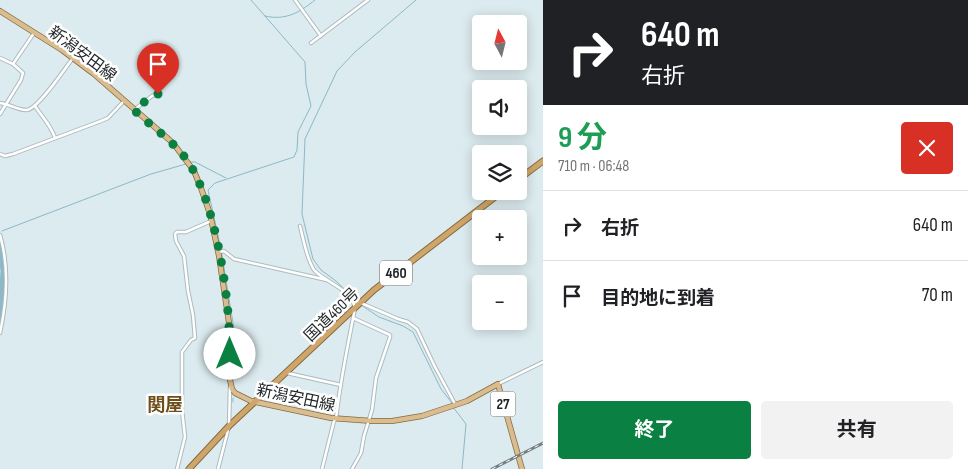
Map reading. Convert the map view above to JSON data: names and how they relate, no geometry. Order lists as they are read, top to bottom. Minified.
{"streets":{"highway":["460","国道460号"],"main road":["新潟安田線","27"]},"crossings":[["新潟安田線","国道460号"],["新潟安田線","27"]],"districts":["関屋"],"north":"top","page":{"turn":["640 m","右折"],"map_buttons":["+","−"],"heading":["9 分","710 m · 06:48"],"list":[{"name":"右折","value":"640 m"},{"name":"目的地に到着","value":"70 m"}],"buttons":["終了","共有"]}}
